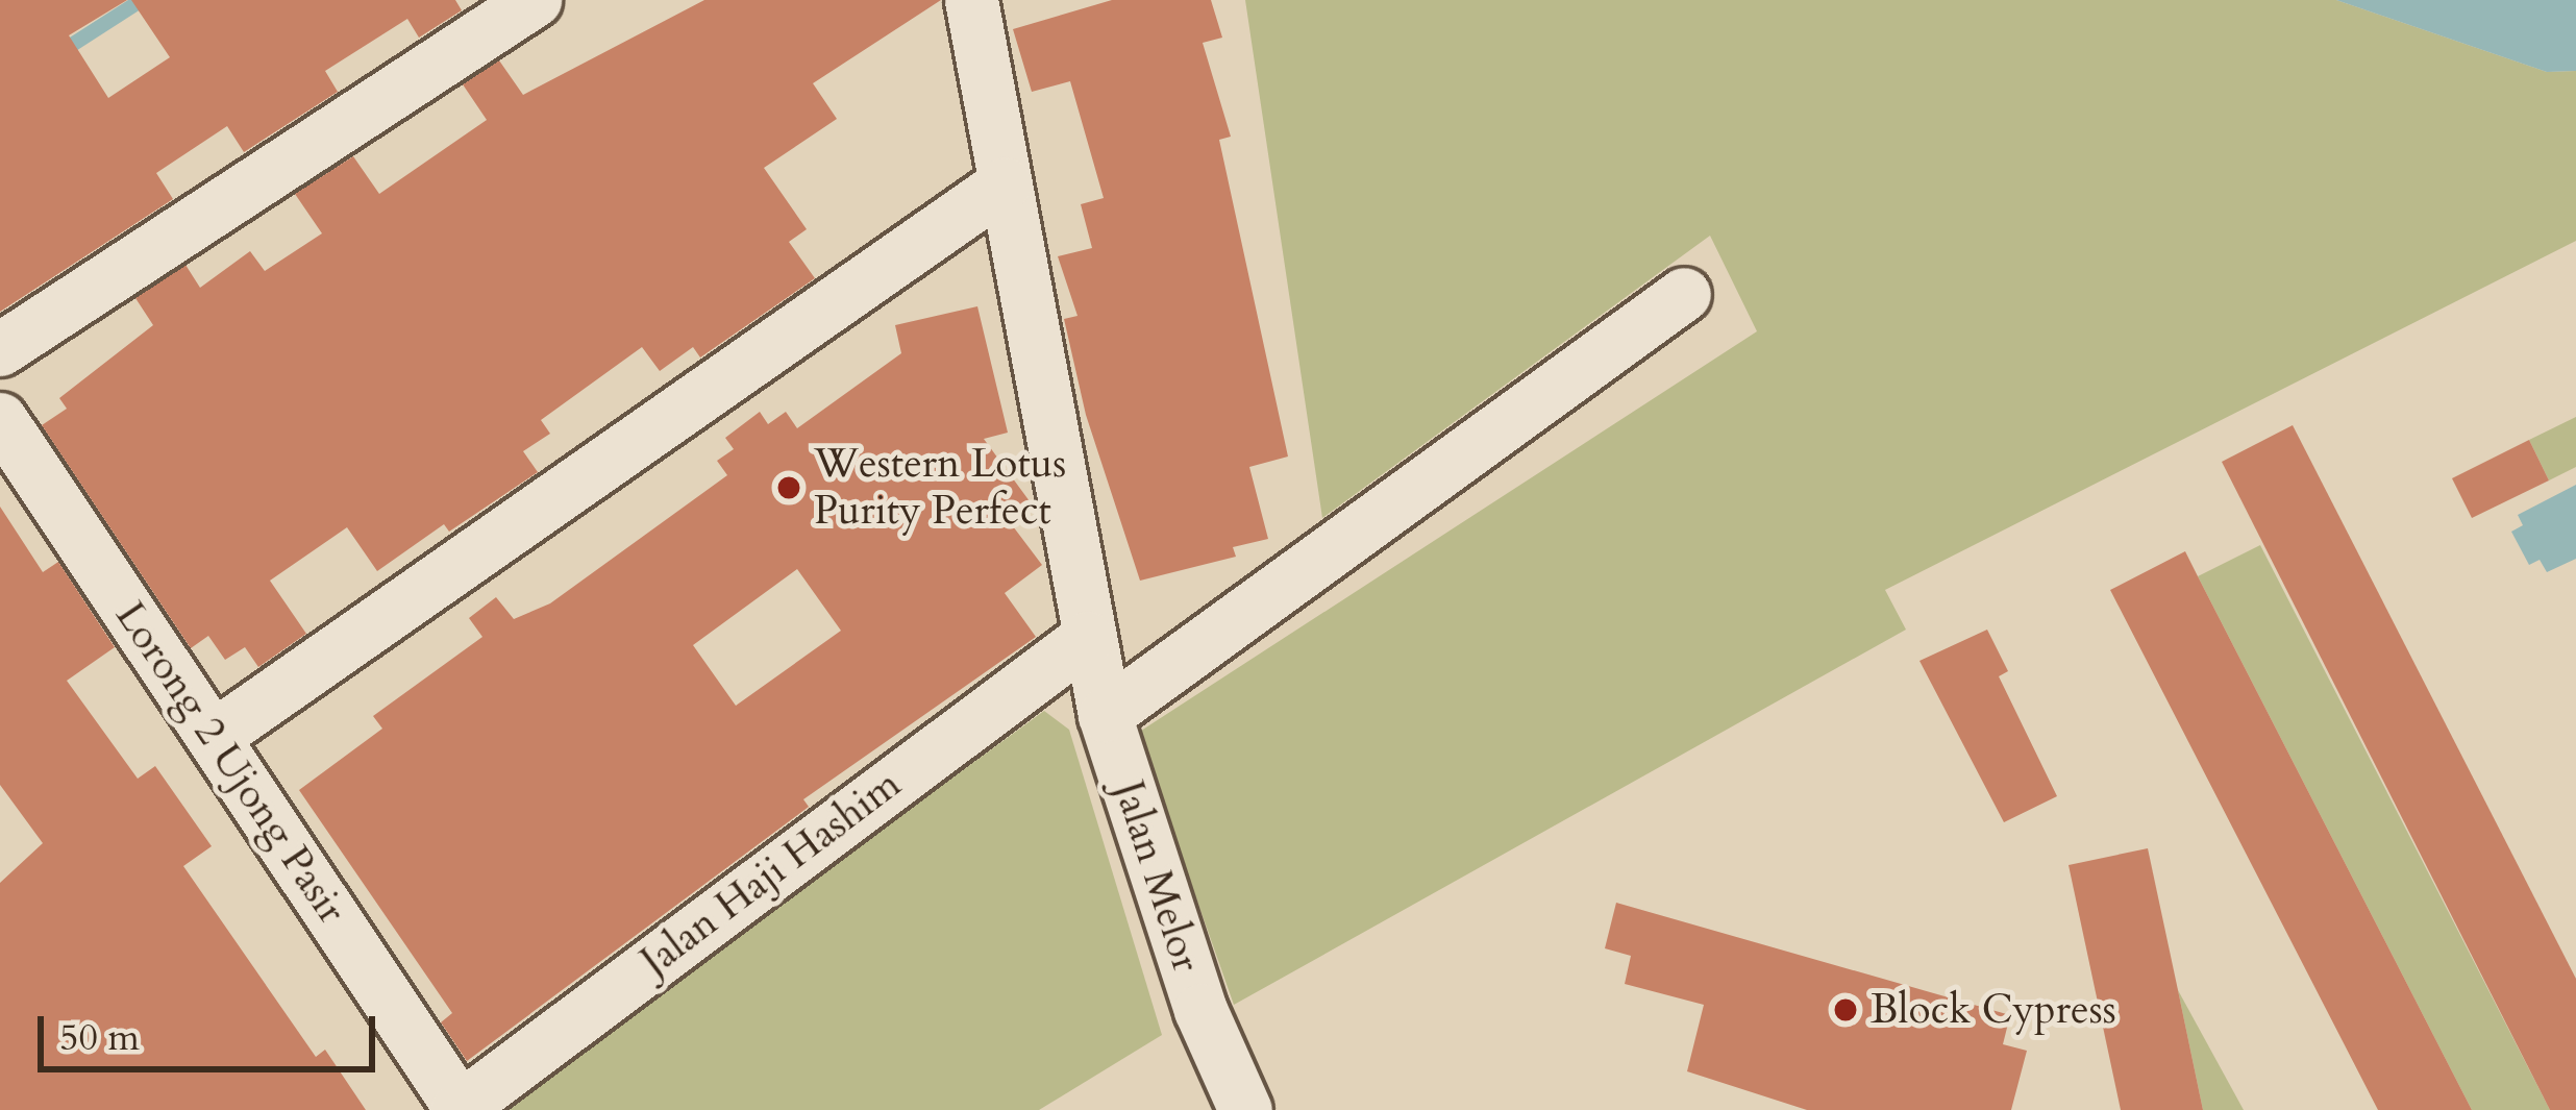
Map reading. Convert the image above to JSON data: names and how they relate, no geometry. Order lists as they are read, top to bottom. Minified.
{"streets":{"street":["Lorong 2 Ujong Pasir","Jalan Haji Hashim","Jalan Melor"]},"crossings":[["Lorong 2 Ujong Pasir","Jalan Haji Hashim"],["Jalan Haji Hashim","Jalan Melor"]],"places":["Western Lotus Purity Perfect","Block Cypress"],"scale_bar":"50 m"}
